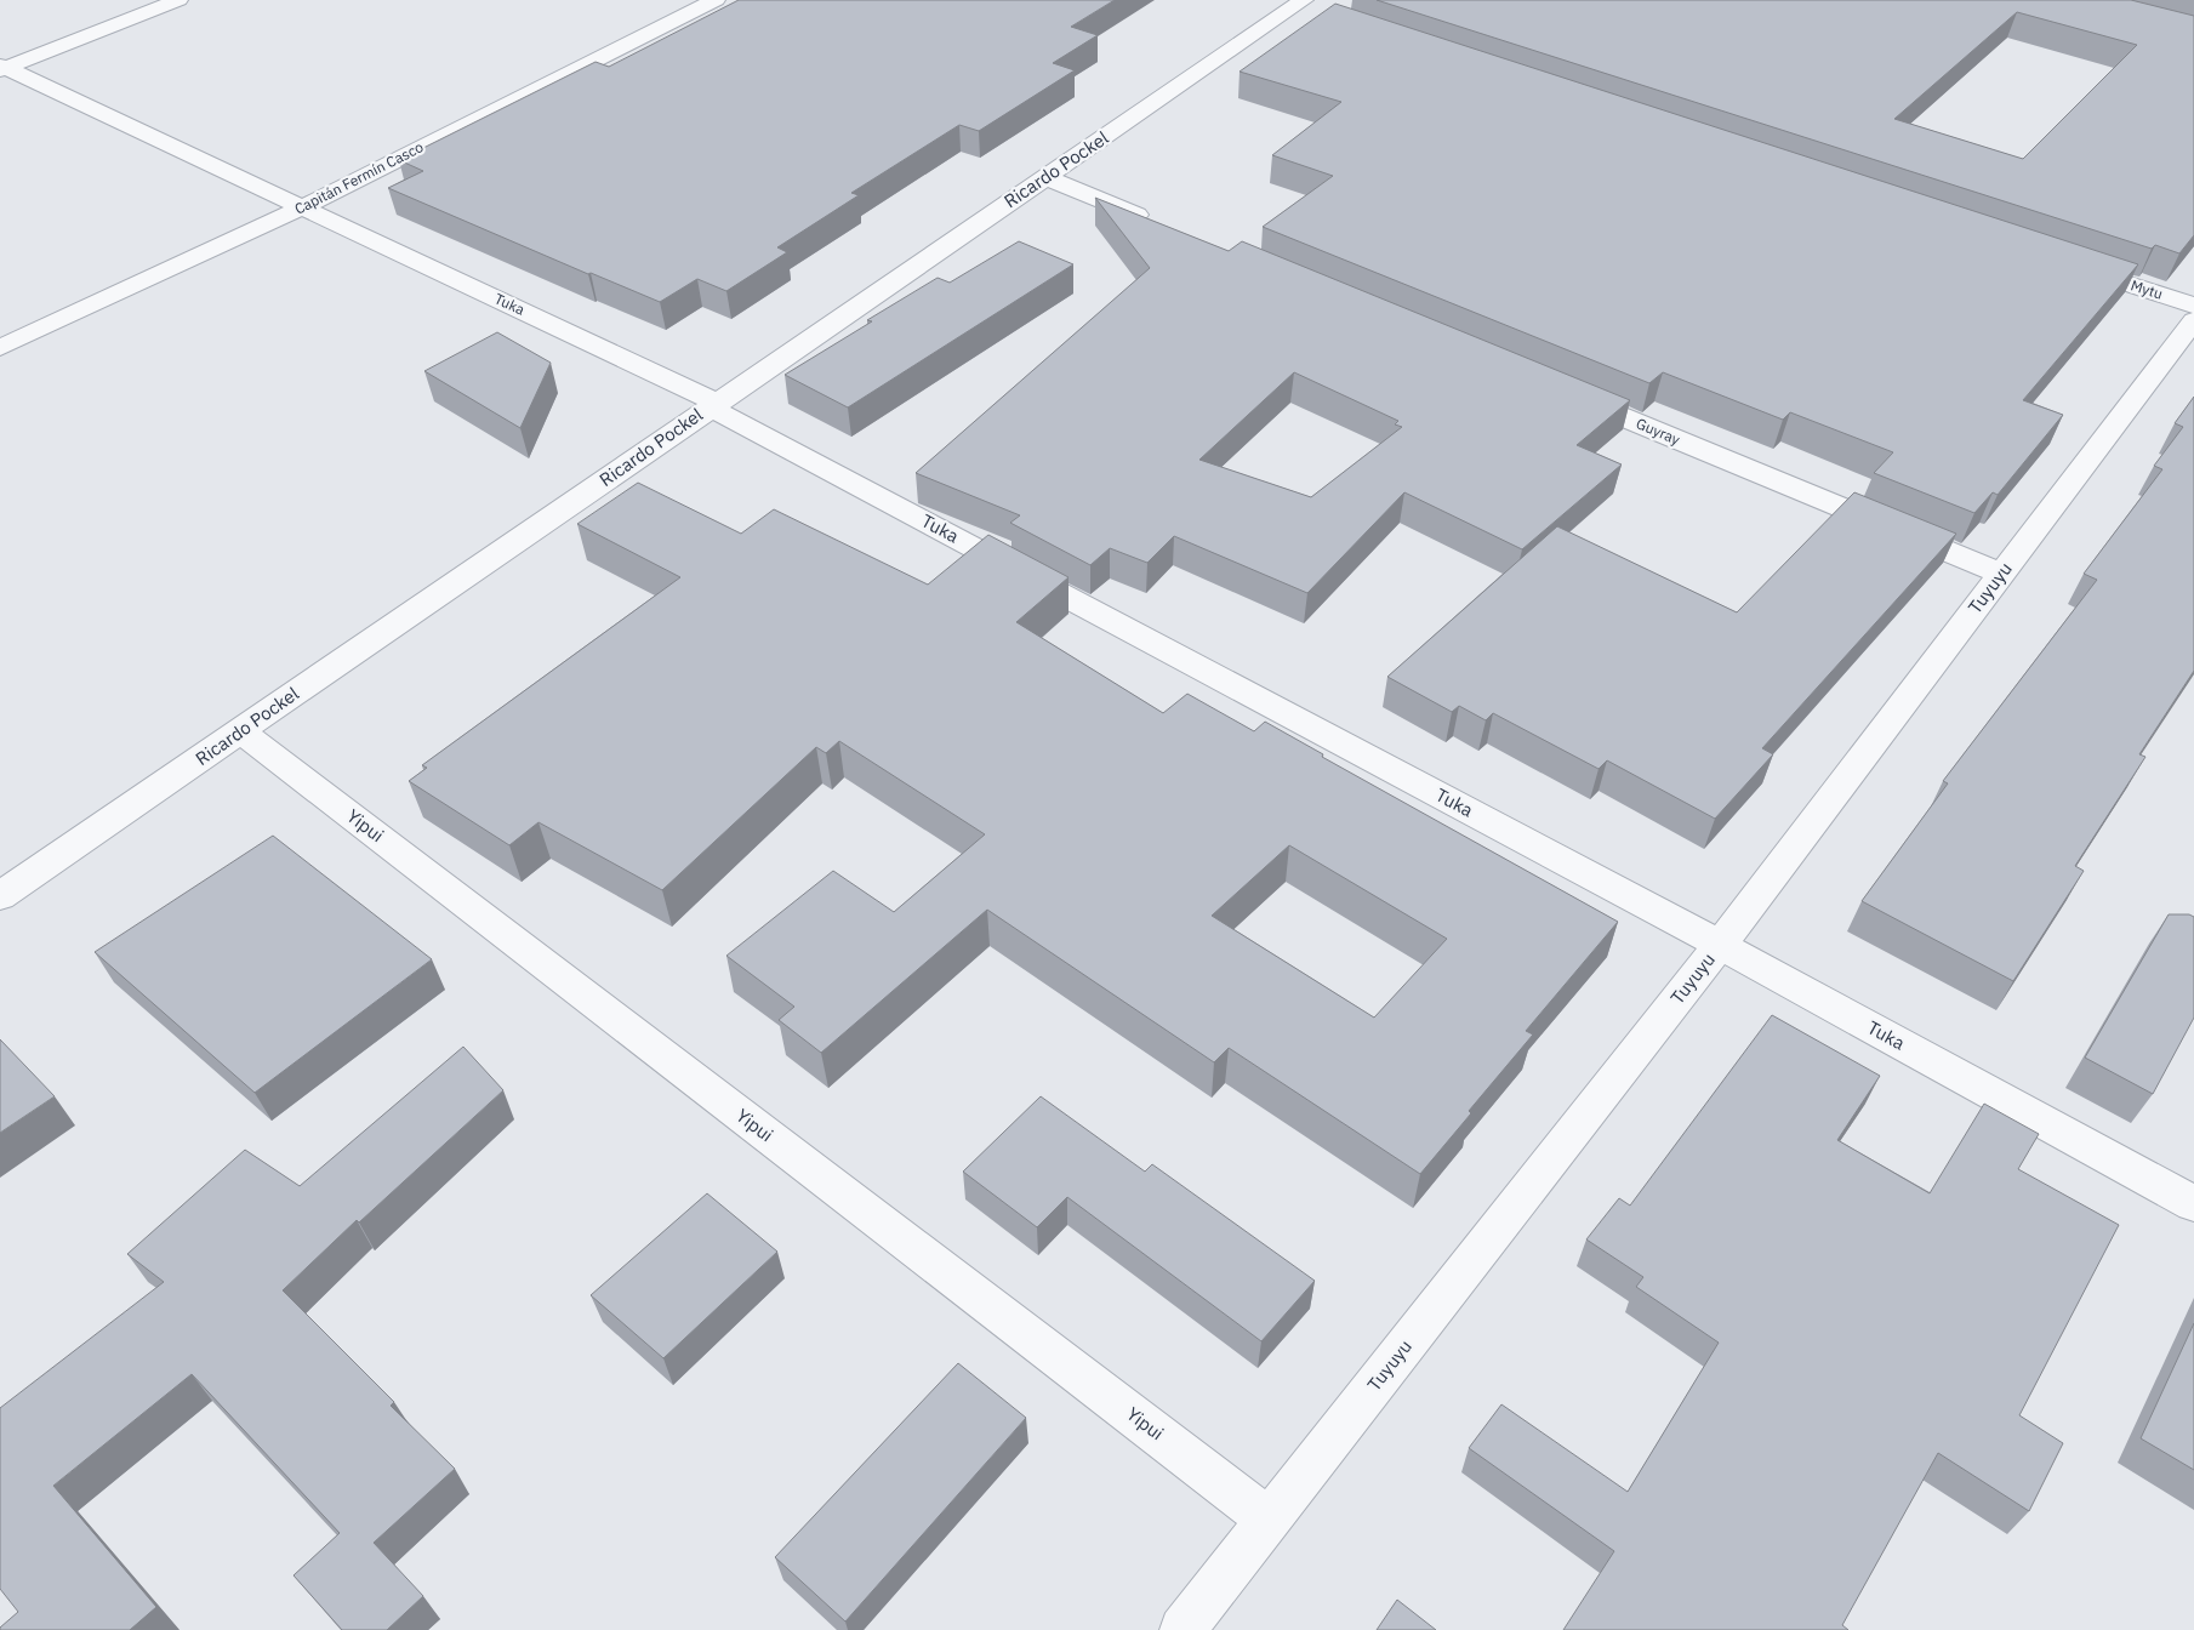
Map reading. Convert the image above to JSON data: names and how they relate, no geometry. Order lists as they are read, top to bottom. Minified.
{"streets":{"street":["Ricardo Pockel","Capitán Fermín Casco","Mytu","Tuka","Guyray","Tuyuyu","Yipui"]},"crossings":[["Ricardo Pockel","Tuka"],["Ricardo Pockel","Yipui"],["Capitán Fermín Casco","Tuka"],["Tuka","Tuyuyu"],["Guyray","Tuyuyu"],["Tuyuyu","Yipui"]]}
